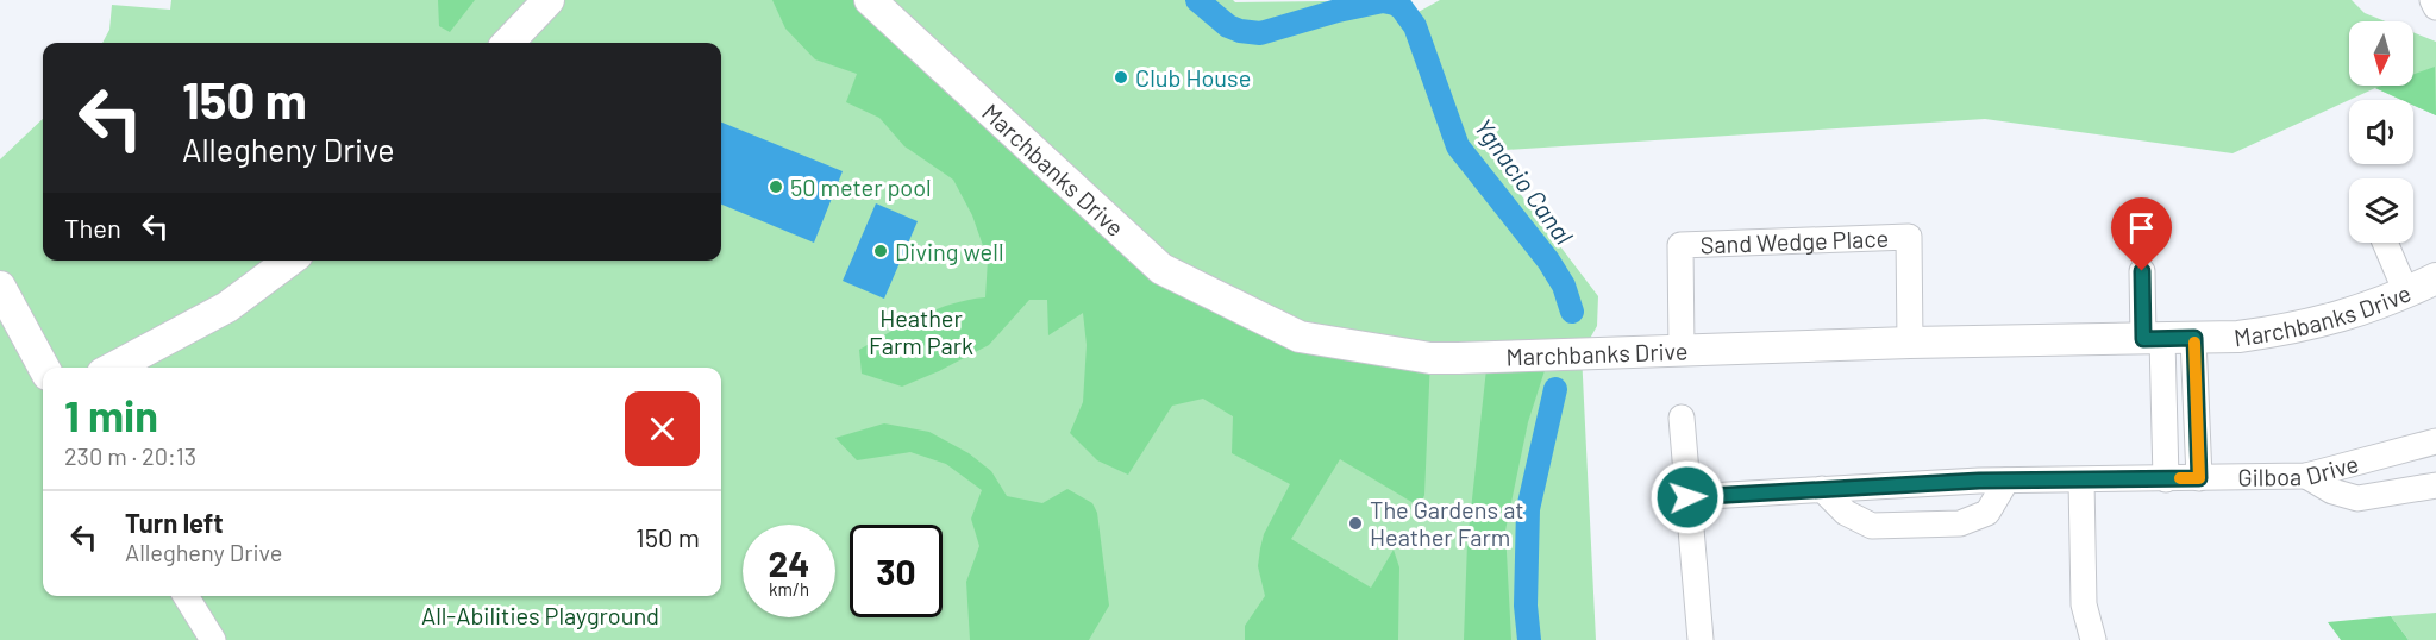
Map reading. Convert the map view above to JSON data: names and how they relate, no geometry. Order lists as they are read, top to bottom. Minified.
{"streets":{"street":["Marchbanks Drive","Sand Wedge Place","Gilboa Drive"]},"crossings":[["Marchbanks Drive","Sand Wedge Place"]],"water":["Ygnacio Canal"],"parks":["Heather Farm Park","All-Abilities Playground"],"places":["Club House","50 meter pool","Diving well","The Gardens at Heather Farm"],"north":"bottom","page":{"turn":["150 m","Allegheny Drive"],"then":"Then","heading":["1 min","230 m · 20:13"],"list":[{"name":"Turn left","note":"Allegheny Drive","value":"150 m"}],"speed":"24 km/h","limit":"30"}}
